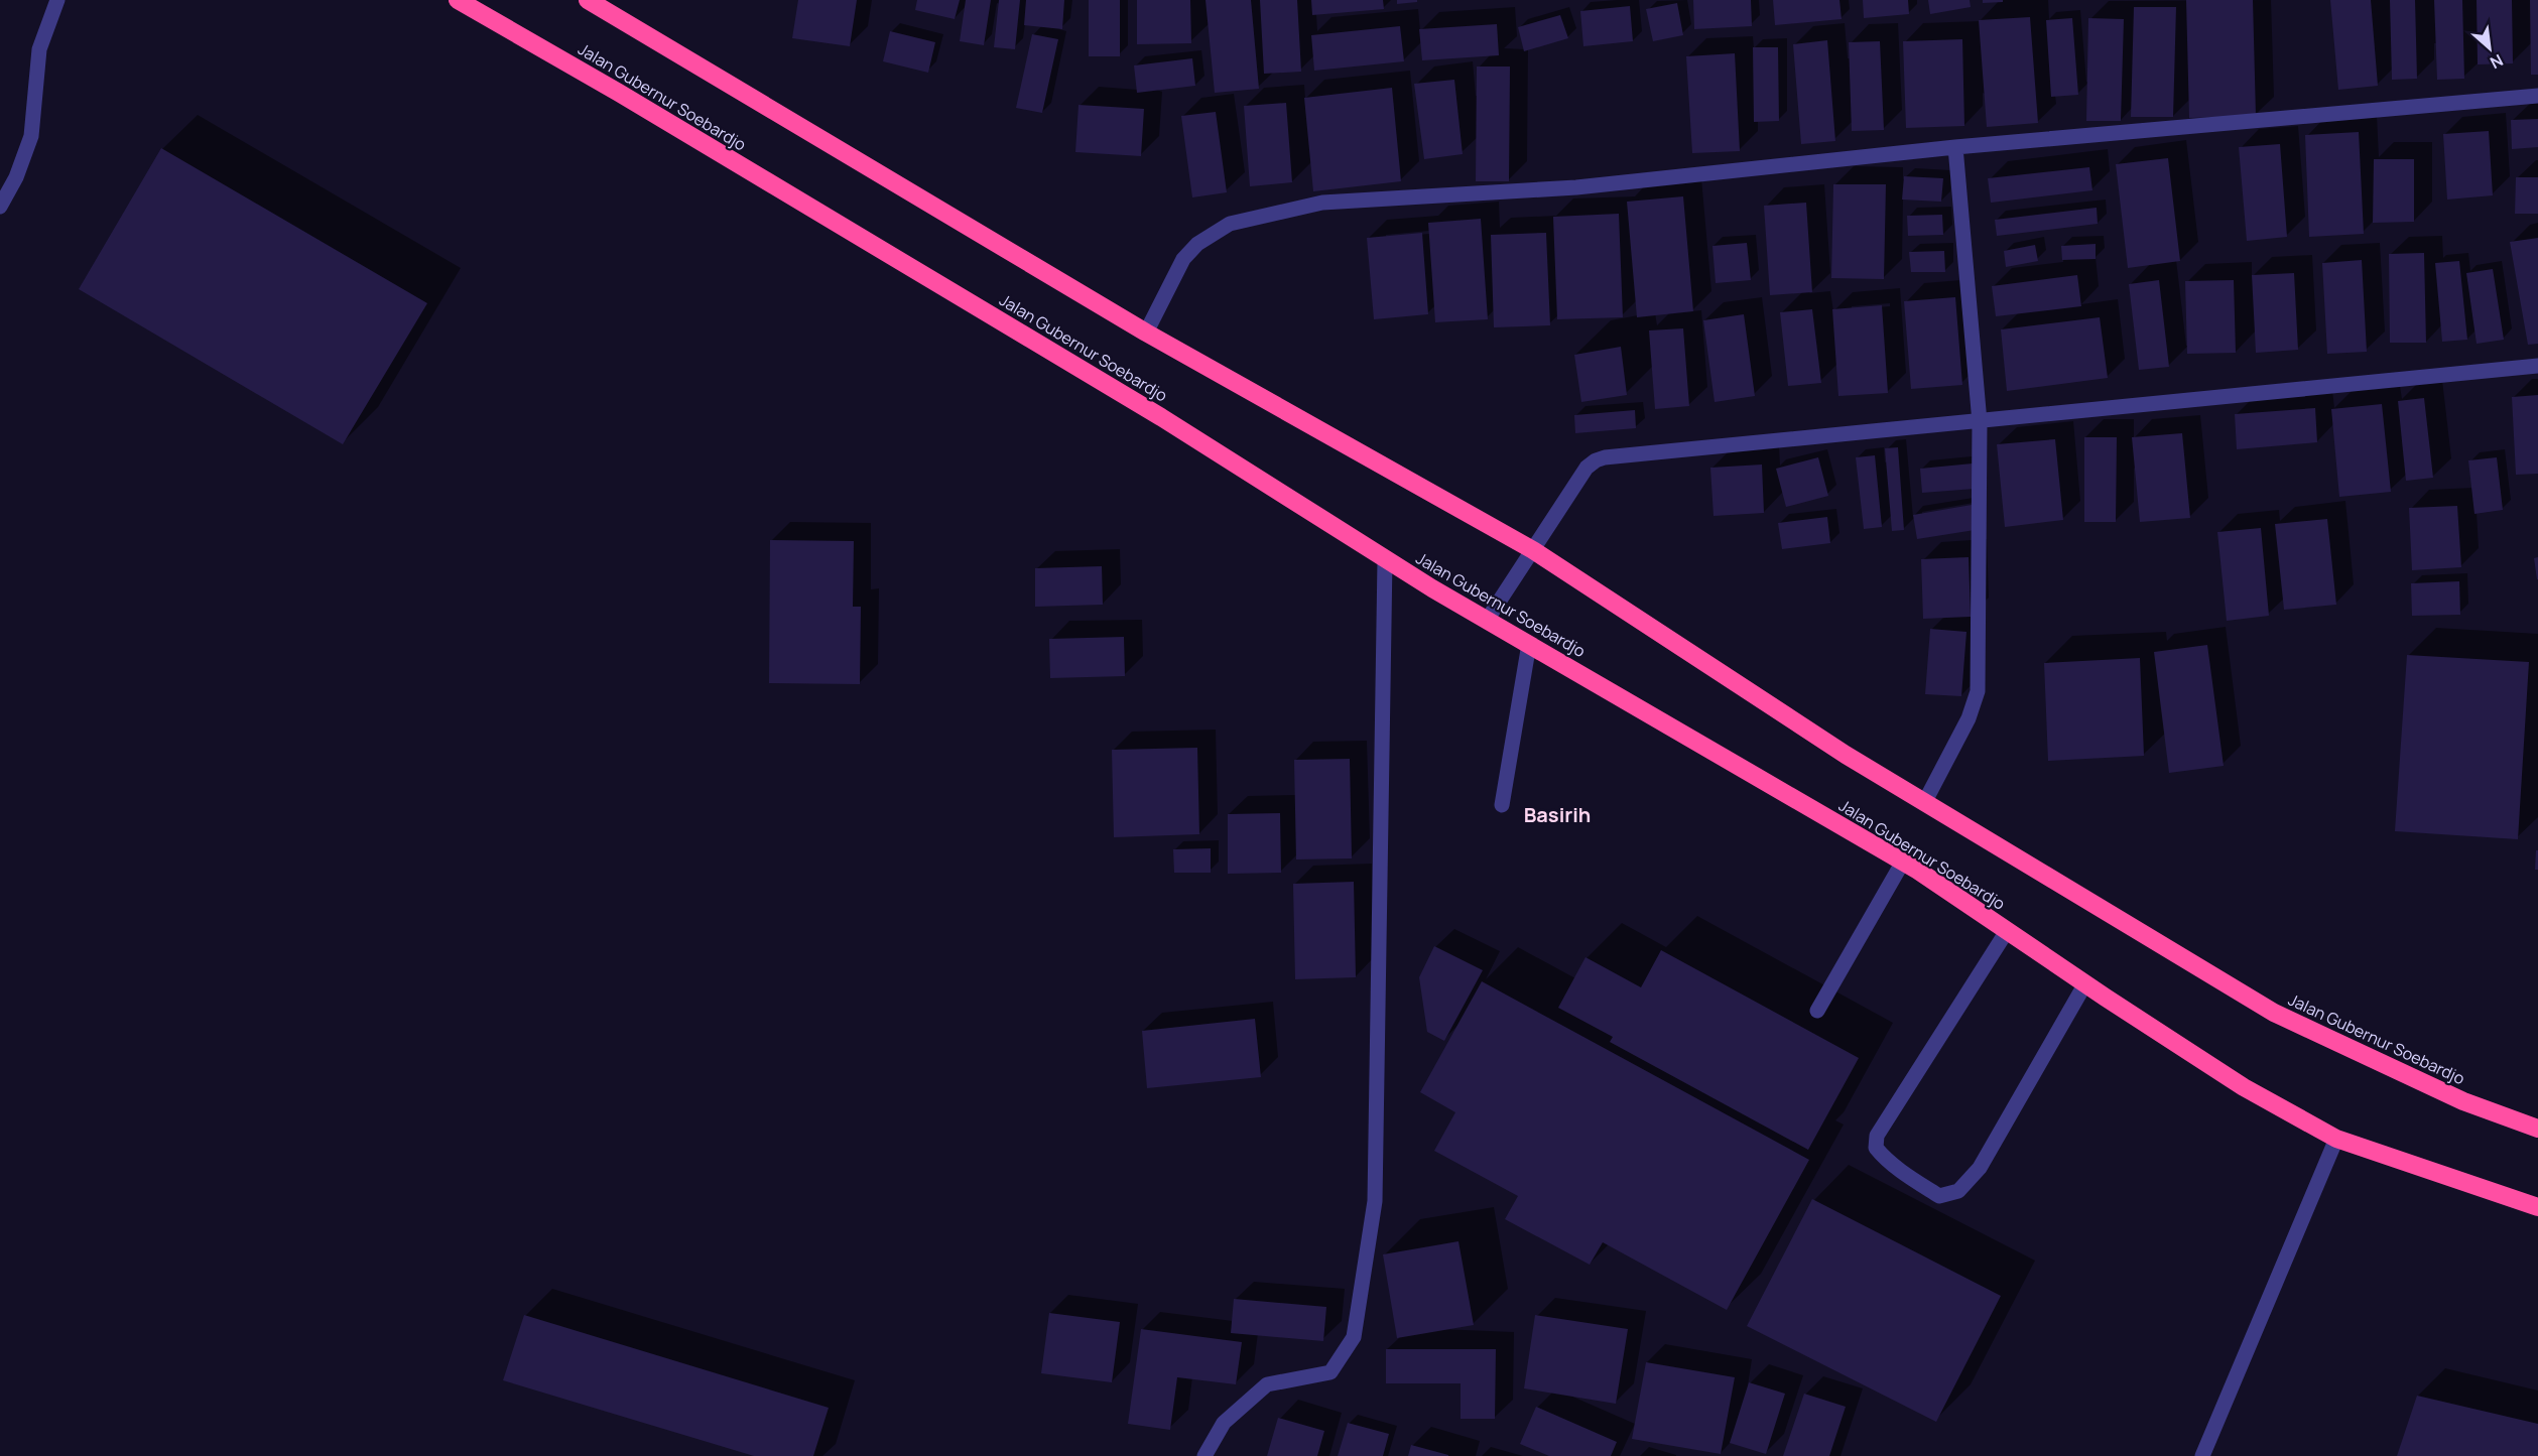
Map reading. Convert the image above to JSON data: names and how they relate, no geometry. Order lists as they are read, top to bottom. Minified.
{"streets":{"highway":["Jalan Gubernur Soebardjo"]},"districts":["Basirih"],"north":"bottom right"}
